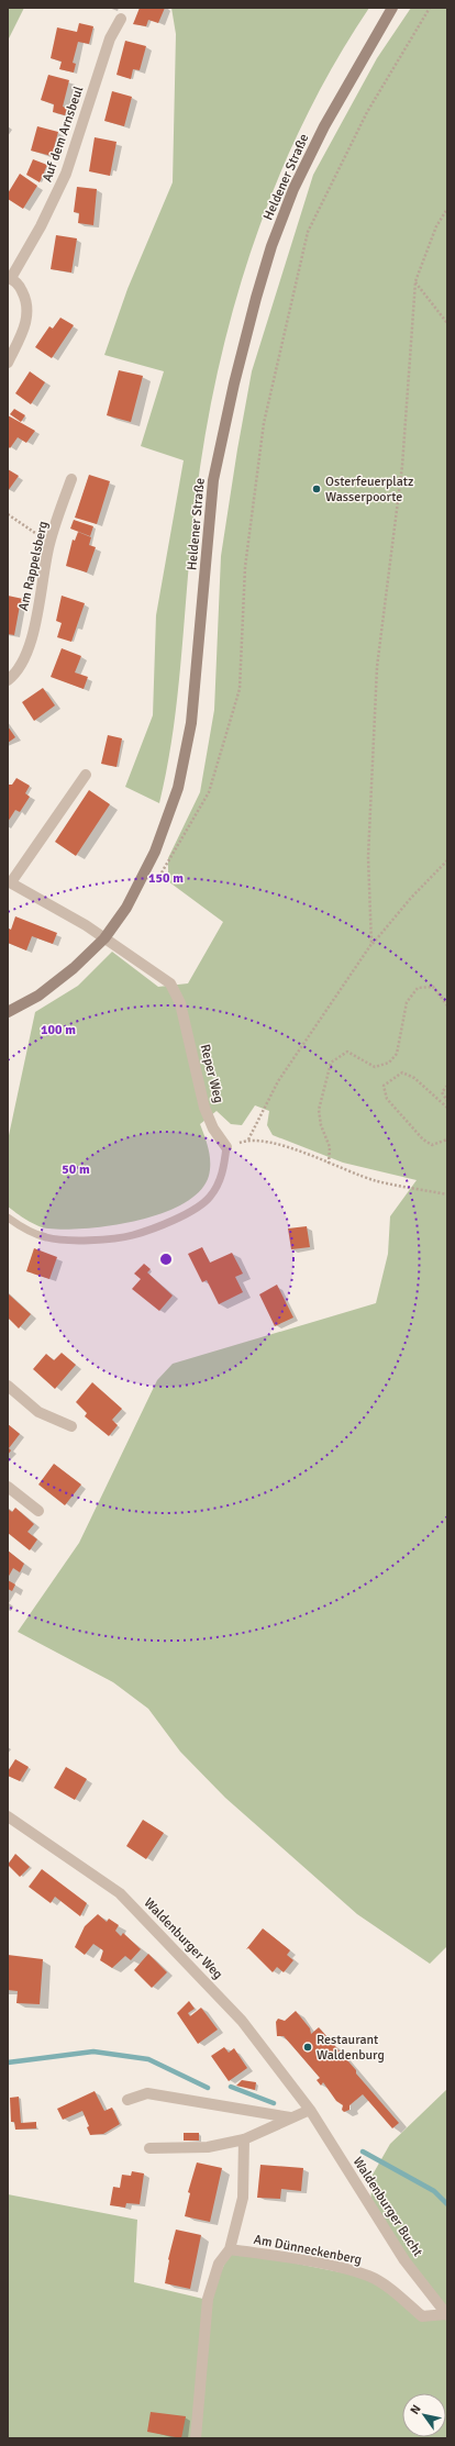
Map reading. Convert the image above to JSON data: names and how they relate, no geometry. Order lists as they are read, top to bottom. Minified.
{"streets":{"main road":["Heldener Straße"],"street":["Auf dem Arnsbeul","Am Rappelsberg","Reper Weg","Waldenburger Weg","Waldenburger Bucht","Am Dünneckenberg"]},"crossings":[["Heldener Straße","Reper Weg"],["Waldenburger Weg","Waldenburger Bucht"],["Waldenburger Bucht","Am Dünneckenberg"]],"places":["Osterfeuerplatz Wasserpoorte","Restaurant Waldenburg"],"north":"top left","rings":["150 m","100 m","50 m"]}
